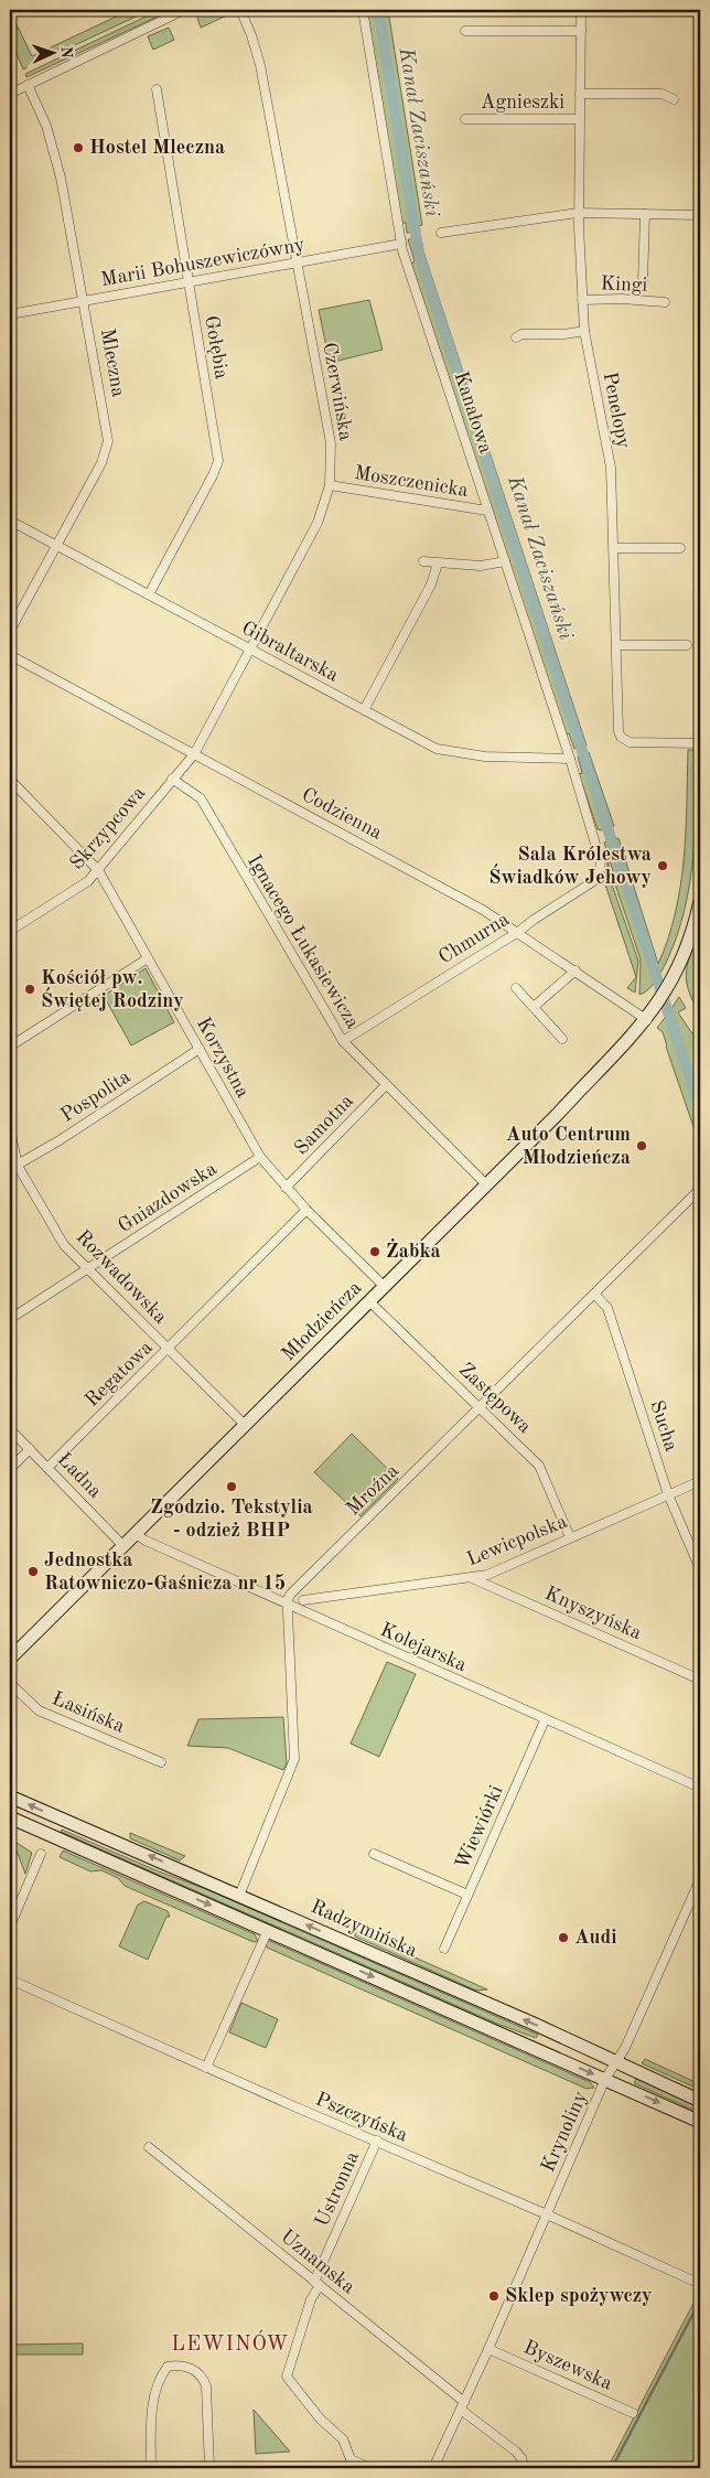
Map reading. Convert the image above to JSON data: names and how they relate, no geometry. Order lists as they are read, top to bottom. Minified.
{"streets":{"main road":["Młodzieńcza","Radzymińska"],"street":["Agnieszki","Marii Bohuszewiczówny","Kingi","Gołębia","Mleczna","Czerwińska","Penelopy","Kanałowa","Moszczenicka","Gibraltarska","Codzienna","Skrzypcowa","Chmurna","Ignacego Łukasiewicza","Korzystna","Pospolita","Samotna","Gniazdowska","Rozwadowska","Regatowa","Zastępowa","Sucha","Ładna","Mroźna","Lewicpolska","Knyszyńska","Kolejarska","Łasińska","Wiewiórki","Pszczyńska","Krynoliny","Ustronna","Uznamska","Byszewska"]},"crossings":[["Agnieszki","Penelopy"],["Marii Bohuszewiczówny","Gołębia"],["Marii Bohuszewiczówny","Mleczna"],["Marii Bohuszewiczówny","Czerwińska"],["Marii Bohuszewiczówny","Kanałowa"],["Kingi","Penelopy"],["Gołębia","Gibraltarska"],["Mleczna","Gibraltarska"],["Czerwińska","Moszczenicka"],["Czerwińska","Gibraltarska"],["Czerwińska","Codzienna"],["Czerwińska","Skrzypcowa"],["Kanałowa","Moszczenicka"],["Kanałowa","Gibraltarska"],["Kanałowa","Chmurna"],["Codzienna","Skrzypcowa"],["Codzienna","Chmurna"],["Codzienna","Młodzieńcza"],["Skrzypcowa","Ignacego Łukasiewicza"],["Skrzypcowa","Korzystna"],["Chmurna","Ignacego Łukasiewicza"],["Ignacego Łukasiewicza","Samotna"],["Ignacego Łukasiewicza","Młodzieńcza"],["Korzystna","Pospolita"],["Korzystna","Samotna"],["Korzystna","Gniazdowska"],["Korzystna","Młodzieńcza"],["Korzystna","Regatowa"],["Pospolita","Rozwadowska"],["Gniazdowska","Rozwadowska"],["Rozwadowska","Młodzieńcza"],["Rozwadowska","Regatowa"],["Młodzieńcza","Zastępowa"],["Młodzieńcza","Ładna"],["Młodzieńcza","Kolejarska"],["Regatowa","Ładna"],["Zastępowa","Mroźna"],["Zastępowa","Lewicpolska"],["Sucha","Mroźna"],["Sucha","Lewicpolska"],["Mroźna","Kolejarska"],["Lewicpolska","Knyszyńska"],["Kolejarska","Wiewiórki"],["Radzymińska","Krynoliny"],["Pszczyńska","Krynoliny"],["Pszczyńska","Ustronna"],["Krynoliny","Uznamska"],["Krynoliny","Byszewska"],["Ustronna","Uznamska"]],"districts":["LEWINÓW"],"water":["Kanał Zaciszański"],"places":["Hostel Mleczna","Sala Królestwa Świadków Jehowy","Kościół pw. Świętej Rodziny","Auto Centrum Młodzieńcza","Żabka","Zgodzio. Tekstylia - odzież BHP","Jednostka Ratowniczo-Gaśnicza nr 15","Audi","Sklep spożywczy"],"north":"right"}
